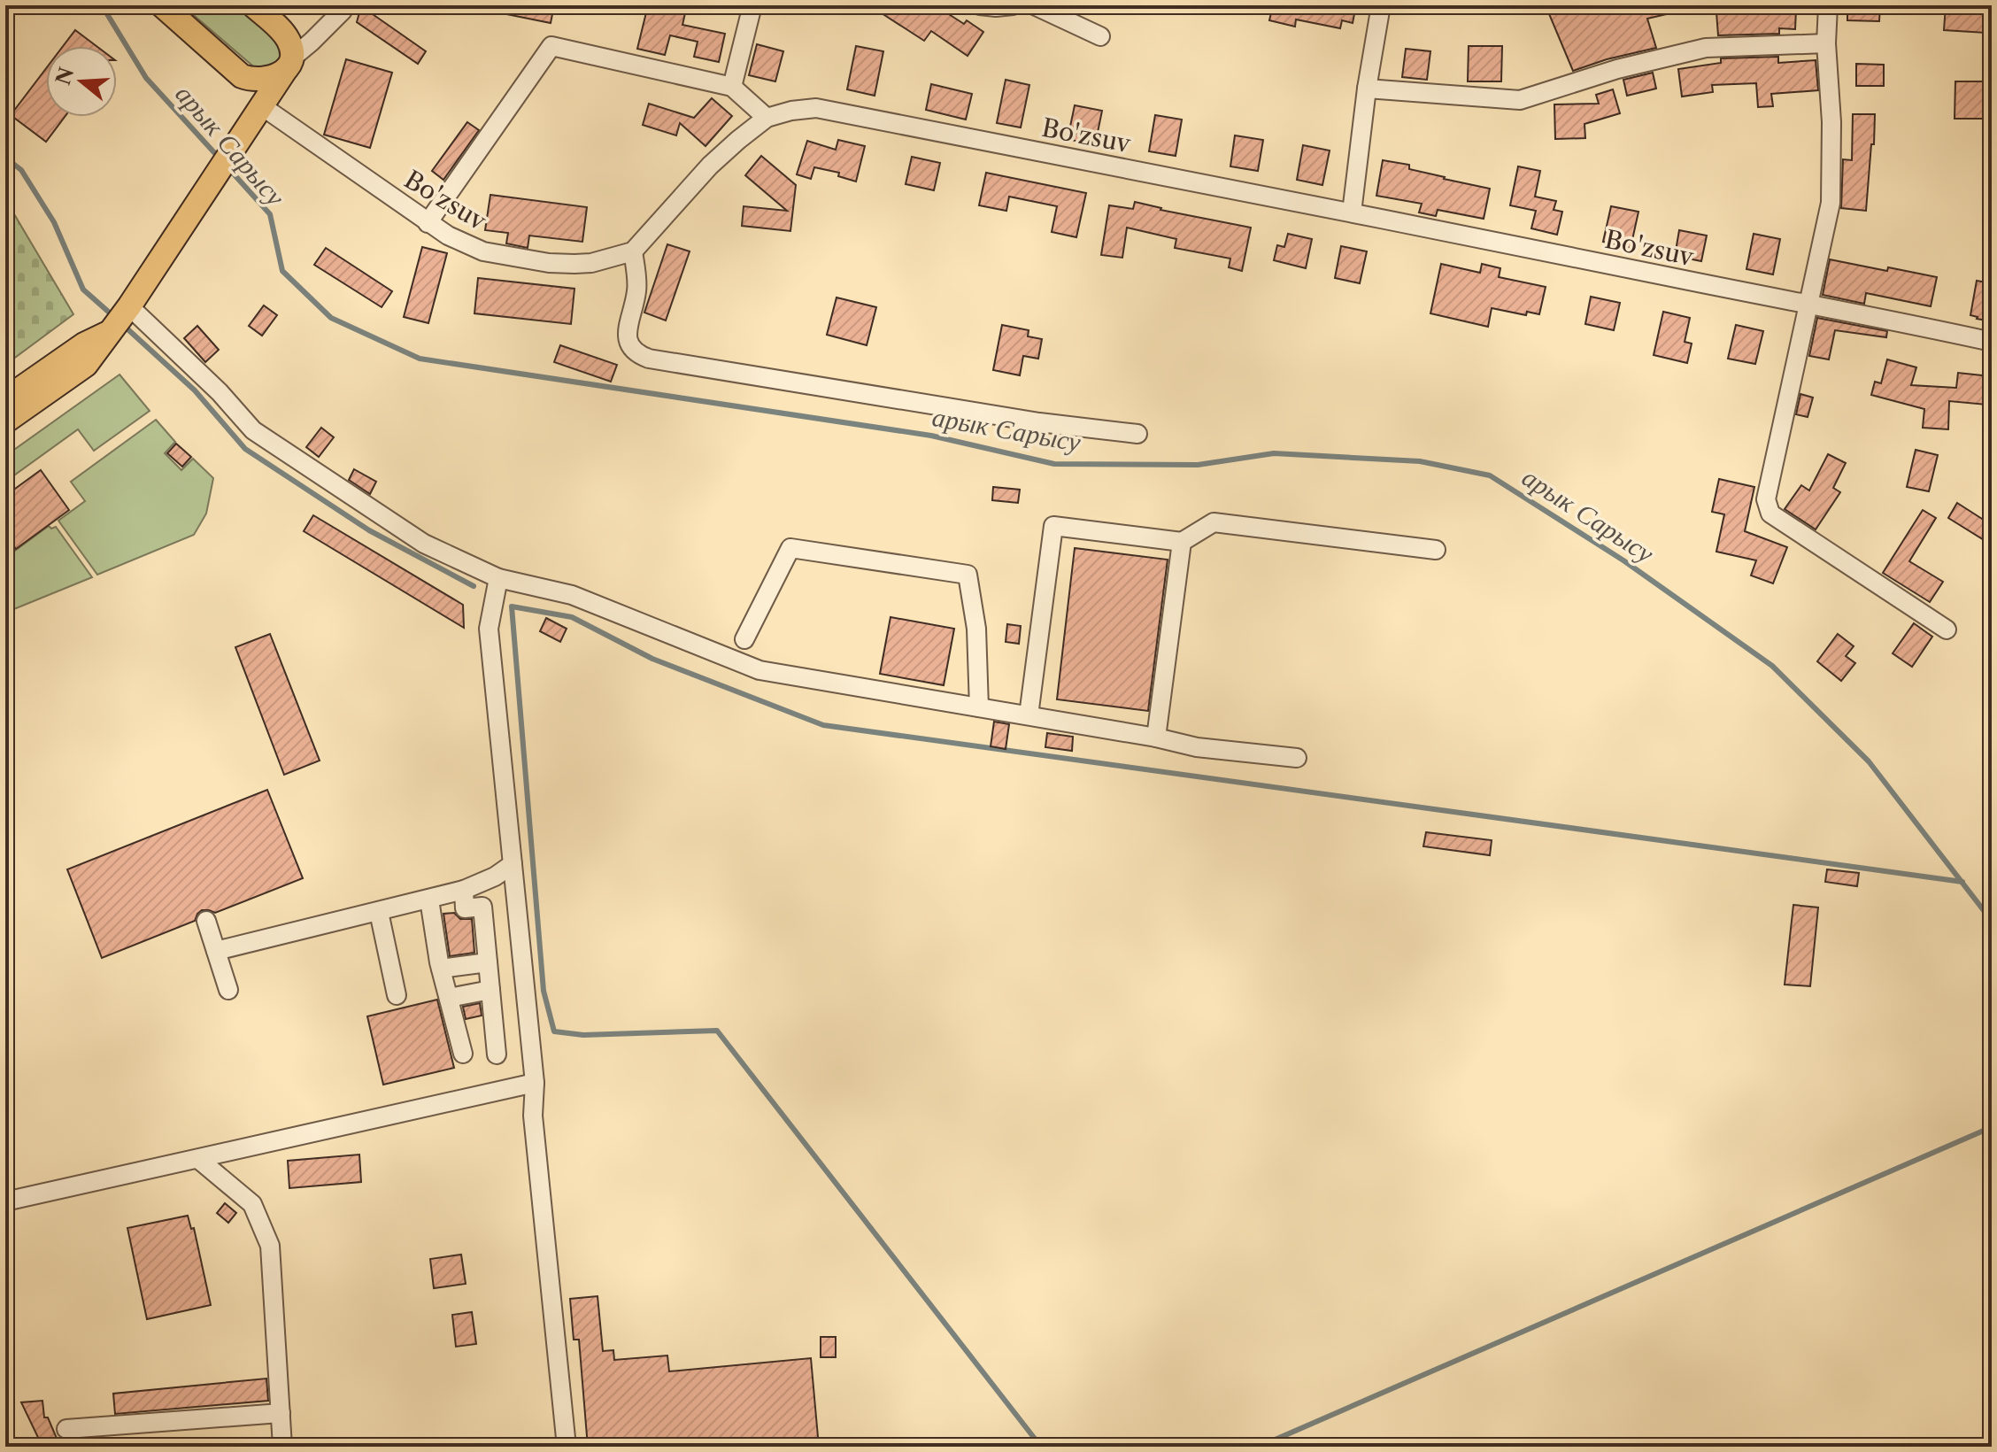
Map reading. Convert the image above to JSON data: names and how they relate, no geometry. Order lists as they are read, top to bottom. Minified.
{"streets":{"street":["Bo'zsuv"]},"water":["арык Сарысу"],"north":"left"}
